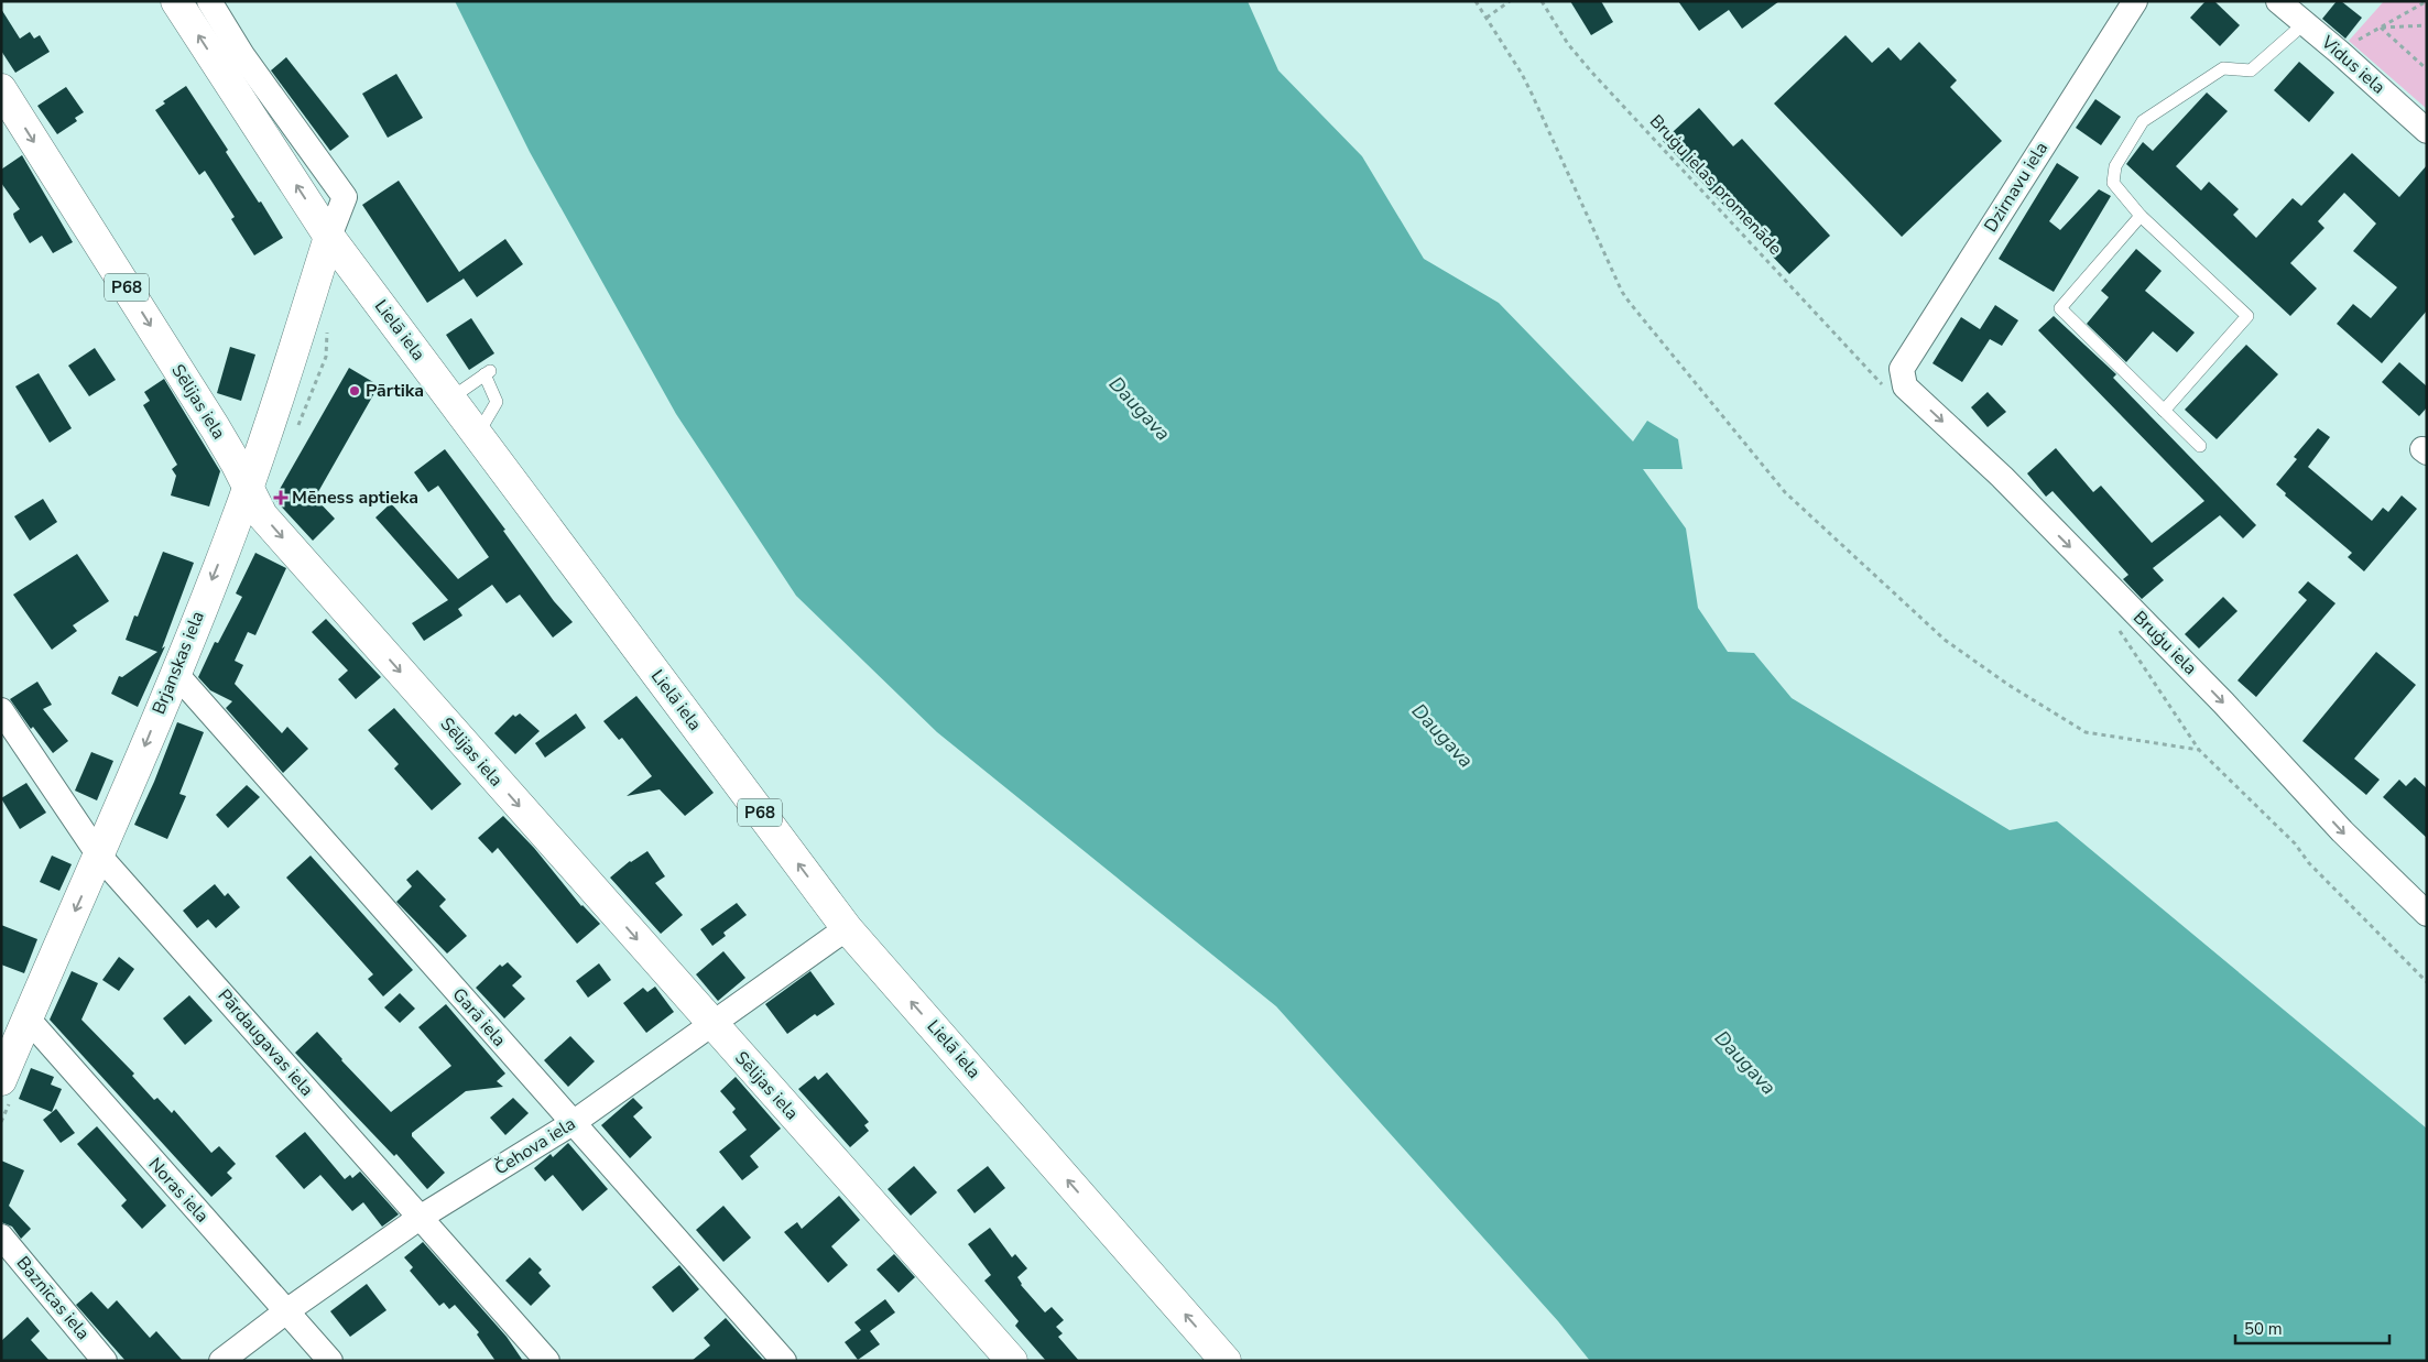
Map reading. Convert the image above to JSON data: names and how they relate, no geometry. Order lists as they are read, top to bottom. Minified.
{"streets":{"main road":["P68","Lielā iela","Sēlijas iela","Brjanskas iela"],"street":["Vidus iela","Dzirnavu iela","Bruģu iela","Garā iela","Pārdaugavas iela","Čehova iela","Noras iela","Baznīcas iela"],"path":["Bruģu ielas promenāde"]},"crossings":[["Dzirnavu iela","Bruģu iela"],["Lielā iela","Brjanskas iela"],["Lielā iela","Čehova iela"],["Sēlijas iela","Brjanskas iela"],["Sēlijas iela","Čehova iela"],["Brjanskas iela","Garā iela"],["Brjanskas iela","Pārdaugavas iela"],["Brjanskas iela","Noras iela"],["Garā iela","Čehova iela"],["Pārdaugavas iela","Čehova iela"],["Čehova iela","Noras iela"]],"one_way":["Lielā iela","Sēlijas iela","Bruģu iela","Brjanskas iela"],"water":["Daugava"],"places":{"other":["Pārtika"],"health":["Mēness aptieka"]},"scale_bar":"50 m"}
